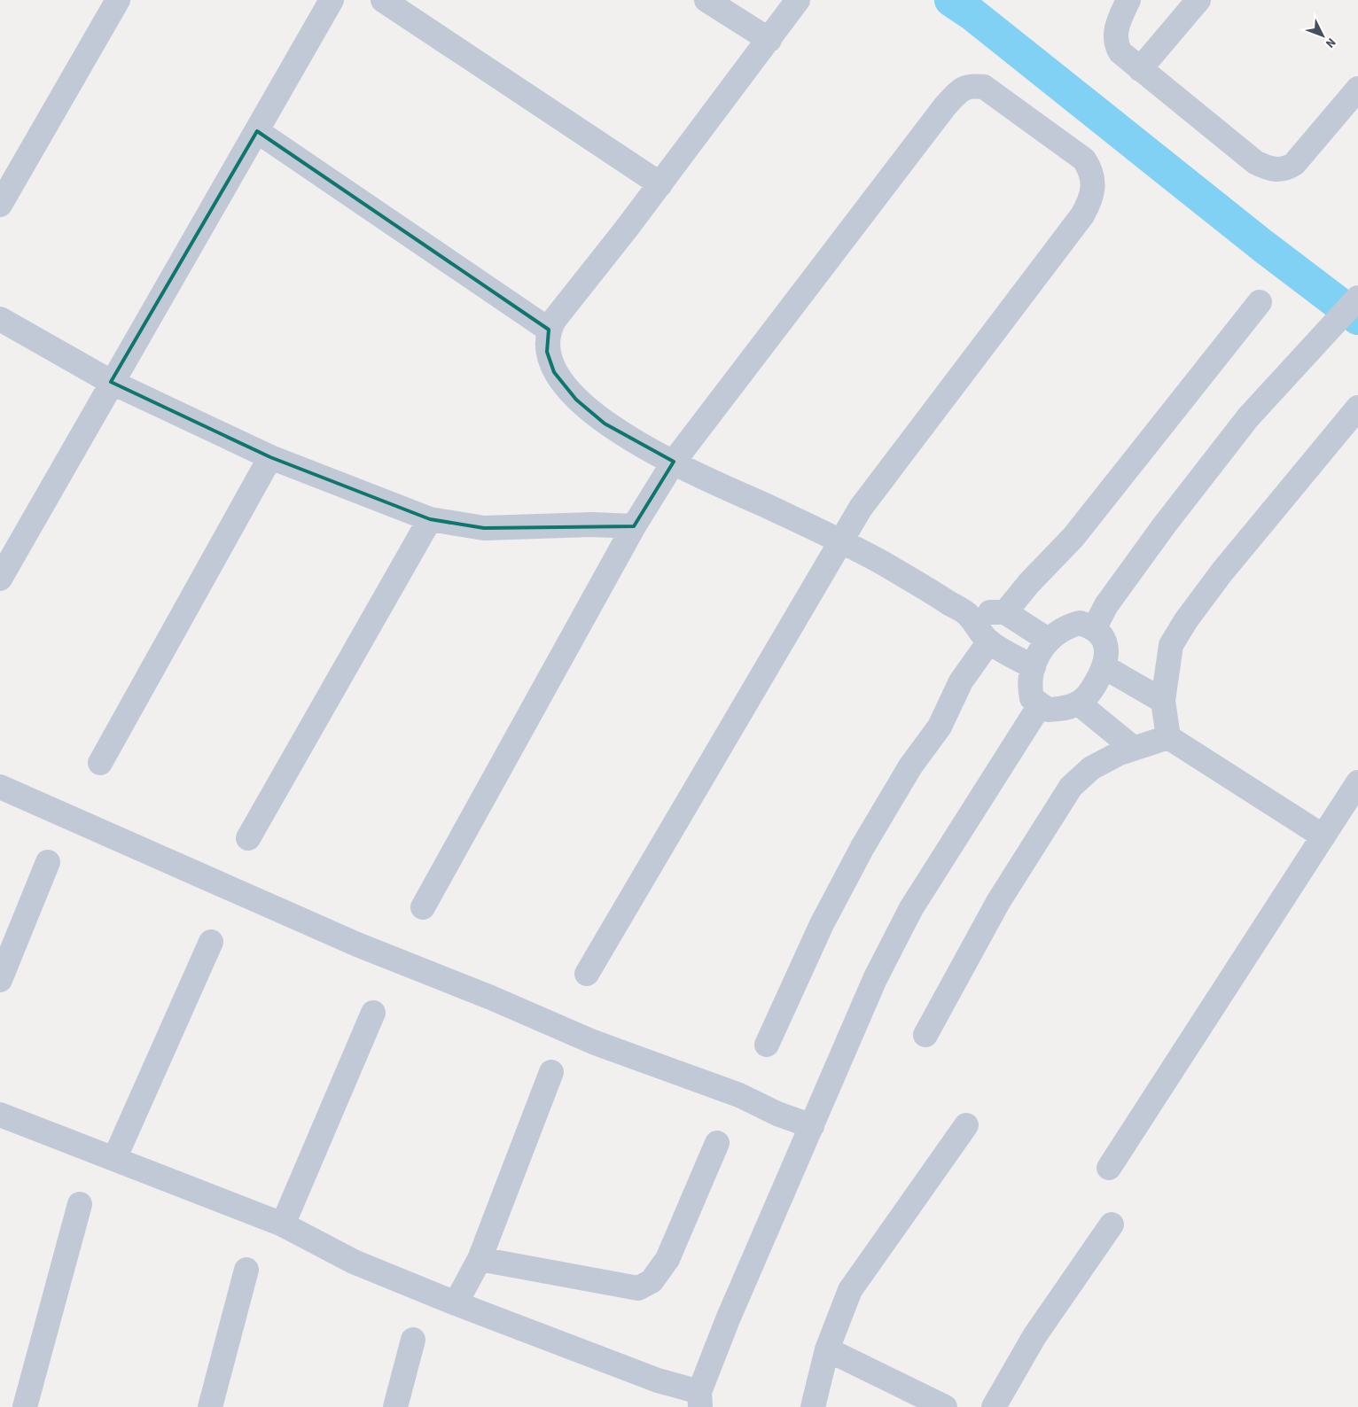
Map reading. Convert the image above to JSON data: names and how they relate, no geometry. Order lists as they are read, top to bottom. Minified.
{"north":"bottom right"}
